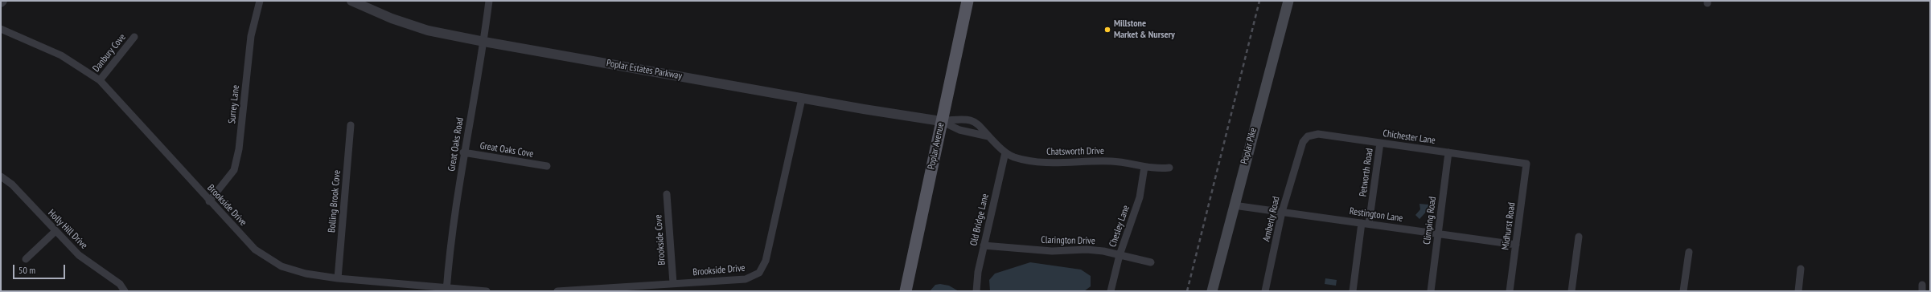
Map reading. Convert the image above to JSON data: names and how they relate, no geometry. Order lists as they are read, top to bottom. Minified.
{"streets":{"main road":["Poplar Avenue","Poplar Pike"],"street":["Danbury Cove","Poplar Estates Parkway","Surrey Lane","Chichester Lane","Great Oaks Road","Great Oaks Cove","Chatsworth Drive","Petworth Road","Bolling Brook Cove","Brookside Drive","Restington Lane","Amberly Road","Old Bridge Lane","Climping Road","Chesley Lane","Midhurst Road","Holly Hill Drive","Brookside Cove","Clarington Drive"]},"crossings":[["Danbury Cove","Brookside Drive"],["Poplar Estates Parkway","Great Oaks Road"],["Poplar Estates Parkway","Poplar Avenue"],["Poplar Estates Parkway","Chatsworth Drive"],["Poplar Estates Parkway","Brookside Drive"],["Surrey Lane","Brookside Drive"],["Chichester Lane","Petworth Road"],["Chichester Lane","Amberly Road"],["Chichester Lane","Climping Road"],["Chichester Lane","Midhurst Road"],["Great Oaks Road","Great Oaks Cove"],["Great Oaks Road","Brookside Drive"],["Poplar Avenue","Chatsworth Drive"],["Poplar Pike","Restington Lane"],["Chatsworth Drive","Old Bridge Lane"],["Chatsworth Drive","Chesley Lane"],["Petworth Road","Restington Lane"],["Bolling Brook Cove","Brookside Drive"],["Brookside Drive","Brookside Cove"],["Restington Lane","Amberly Road"],["Restington Lane","Climping Road"],["Restington Lane","Midhurst Road"],["Old Bridge Lane","Clarington Drive"],["Chesley Lane","Clarington Drive"]],"places":["Millstone Market & Nursery"],"scale_bar":"50 m"}
